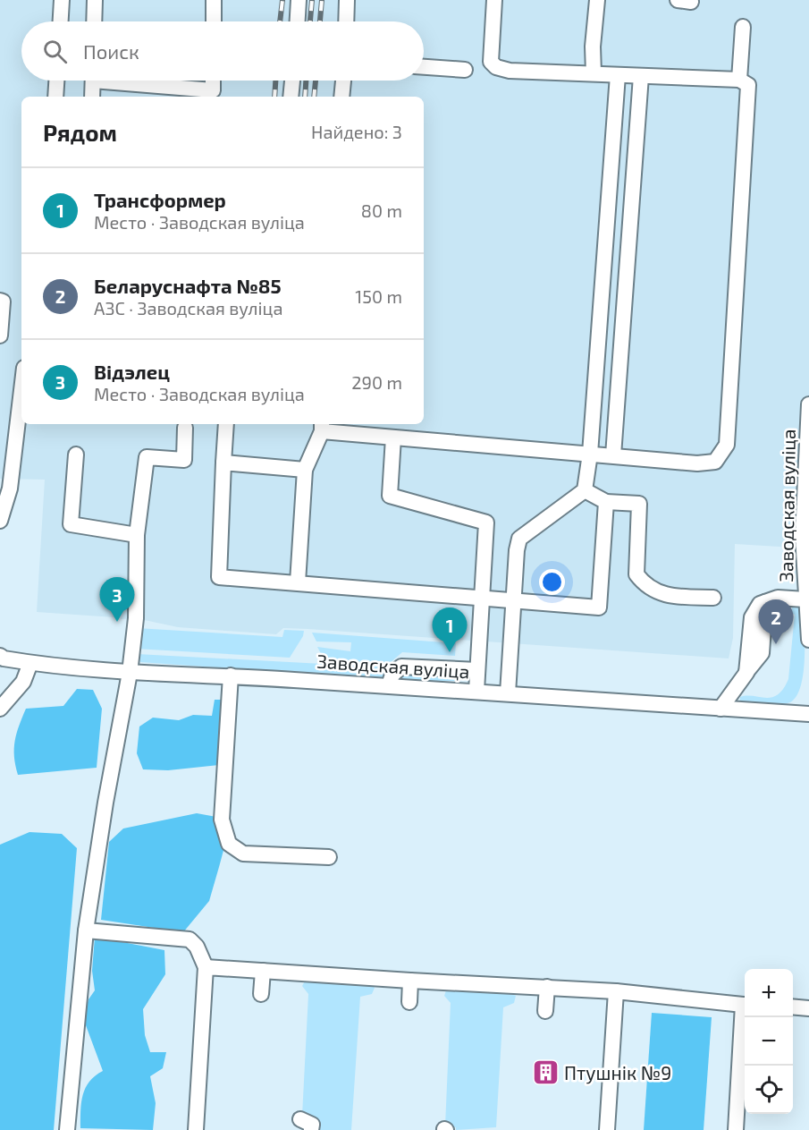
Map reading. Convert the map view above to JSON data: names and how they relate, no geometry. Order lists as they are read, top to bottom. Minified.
{"streets":{"street":["Заводская вуліца"]},"places":{"building":["Птушнік №9"]},"page":{"search":"Поиск","heading":["Рядом","Найдено: 3"],"list":[{"mark":"1","name":"Трансформер","note":"Место · Заводская вуліца","value":"80 m"},{"mark":"2","name":"Беларуснафта №85","note":"АЗС · Заводская вуліца","value":"150 m"},{"mark":"3","name":"Відэлец","note":"Место · Заводская вуліца","value":"290 m"}],"pins":["3","2","1"],"map_buttons":["+","−"]}}
